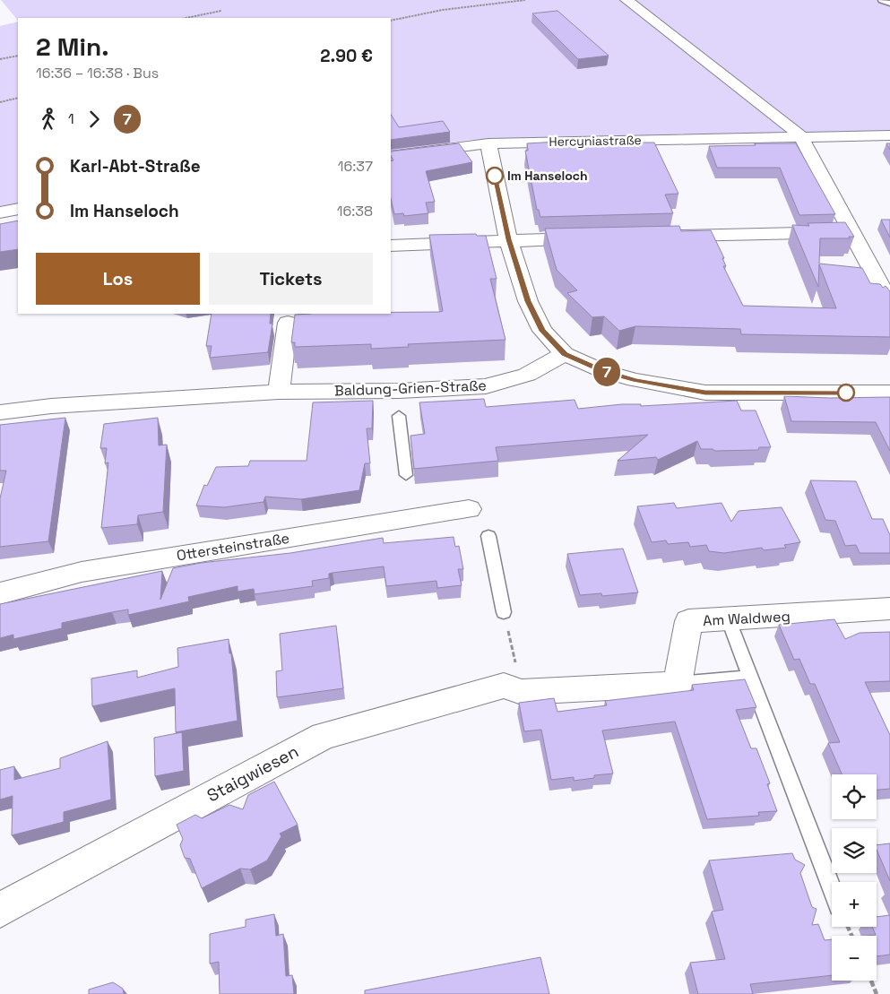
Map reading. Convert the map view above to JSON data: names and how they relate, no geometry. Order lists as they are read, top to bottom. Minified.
{"streets":{"street":["Hercyniastraße","Baldung-Grien-Straße","Ottersteinstraße","Am Waldweg","Staigwiesen"]},"places":["Im Hanseloch"],"lines":["bus line 7"],"page":{"on_map":"7","heading":["2 Min.","16:36 – 16:38 · Bus","2.90 €"],"legs":["1","7"],"list":[{"name":"Karl-Abt-Straße","value":"16:37"},{"name":"Im Hanseloch","value":"16:38"}],"buttons":["Los","Tickets"],"map_buttons":["+","−"]}}
